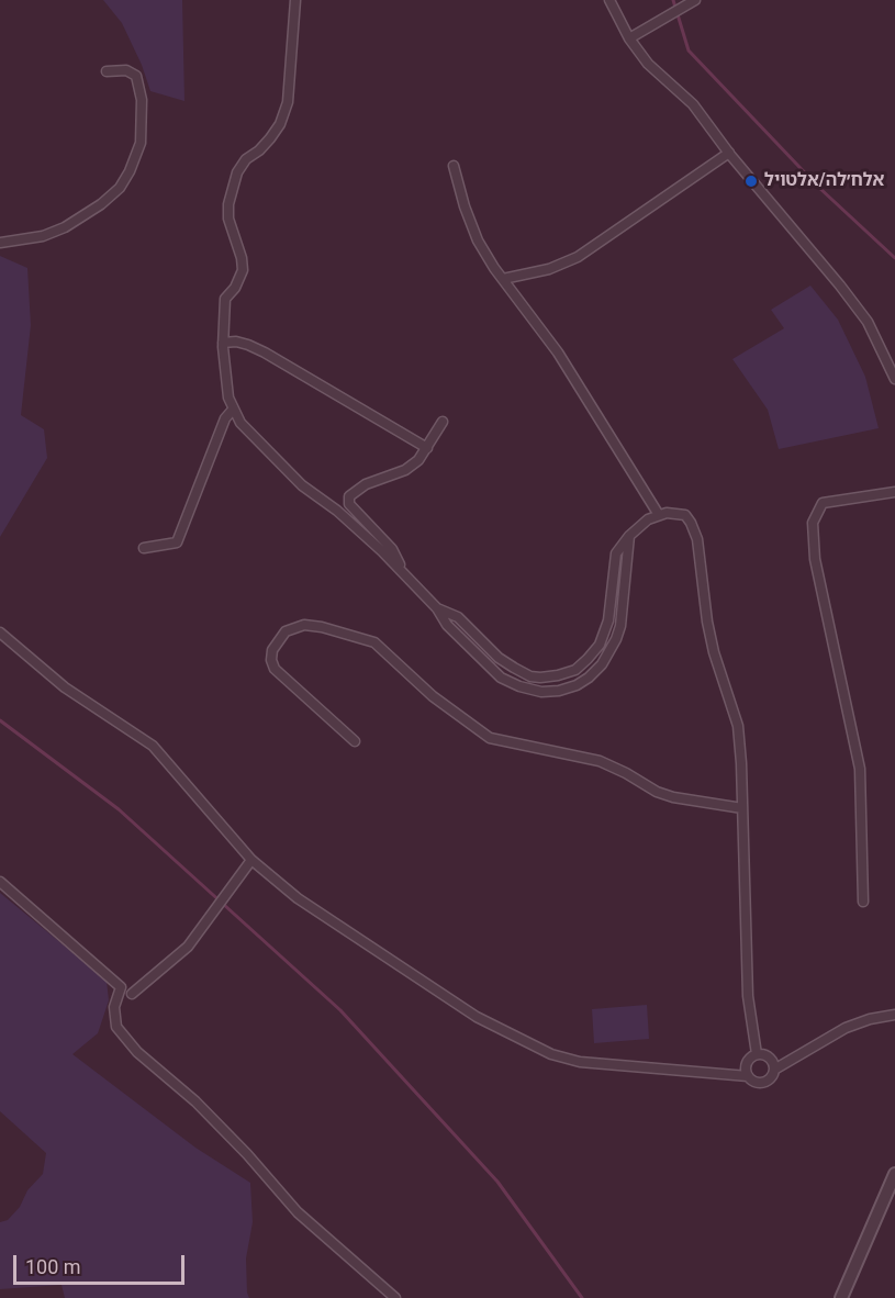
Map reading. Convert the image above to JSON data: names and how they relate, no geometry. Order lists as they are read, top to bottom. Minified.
{"places":["אלח׳לה/אלטויל"],"scale_bar":"100 m"}
